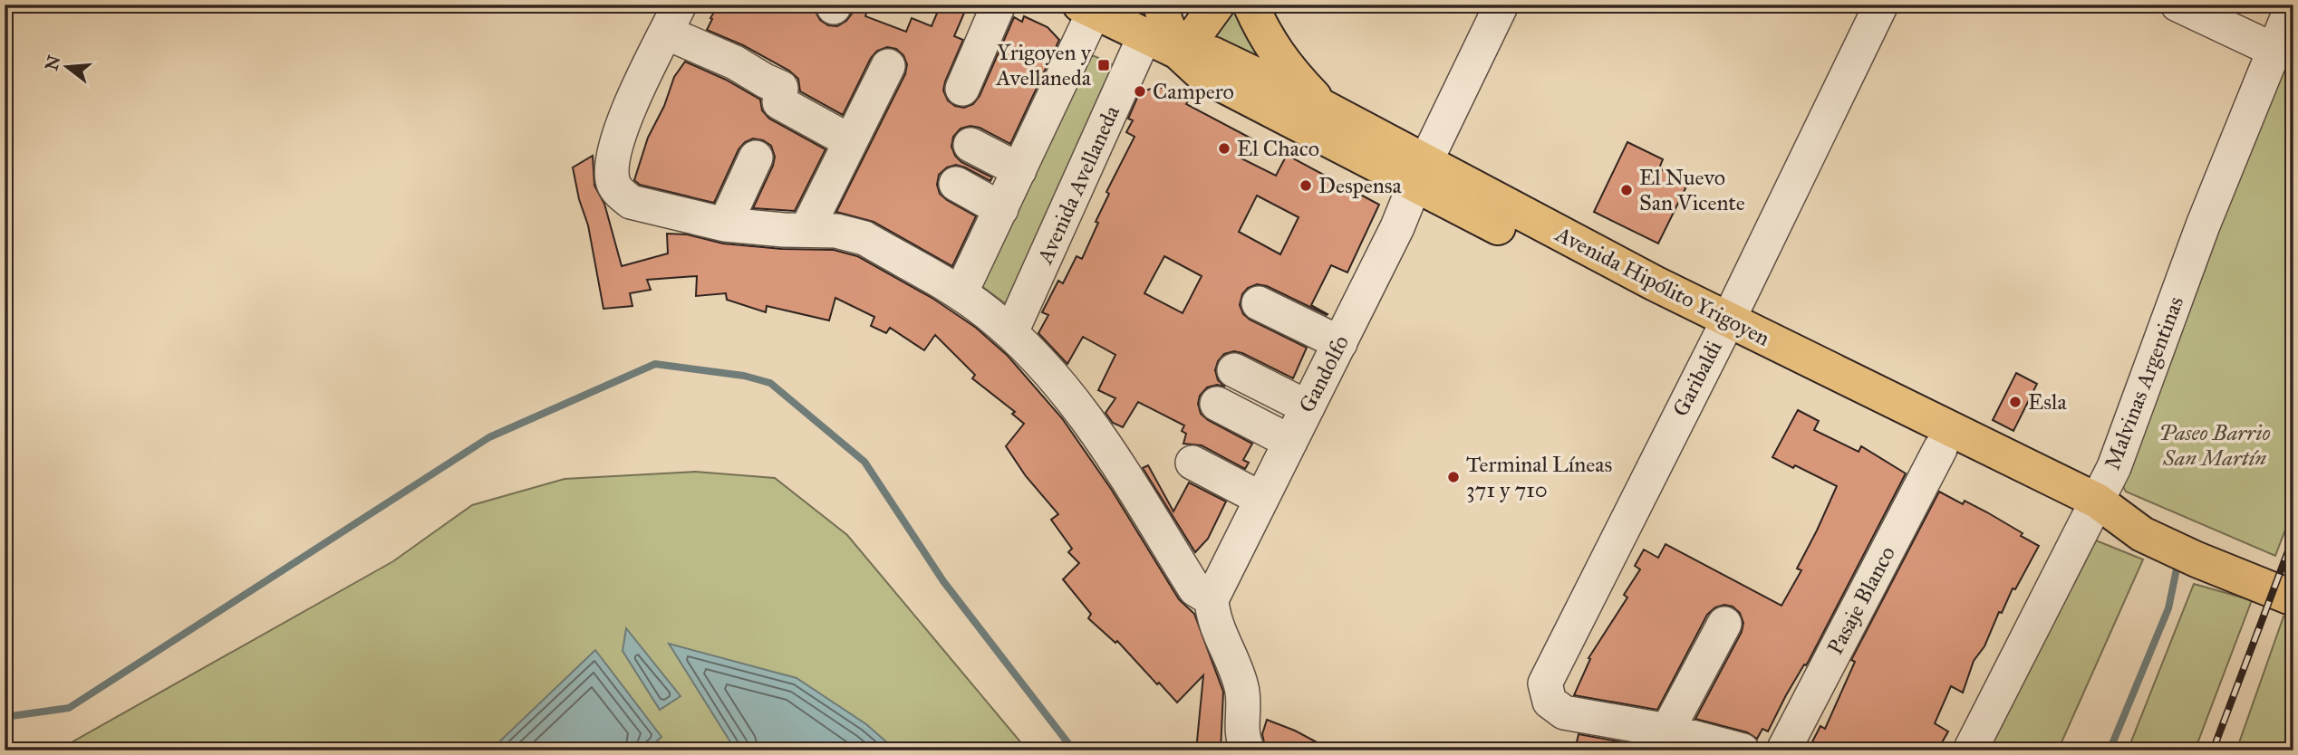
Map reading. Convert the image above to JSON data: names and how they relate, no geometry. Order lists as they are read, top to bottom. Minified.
{"streets":{"main road":["Avenida Hipólito Yrigoyen"],"street":["Avenida Avellaneda","Gandolfo","Garibaldi","Malvinas Argentinas","Pasaje Blanco"]},"crossings":[["Avenida Avellaneda","Avenida Hipólito Yrigoyen"],["Avenida Hipólito Yrigoyen","Gandolfo"],["Avenida Hipólito Yrigoyen","Garibaldi"],["Avenida Hipólito Yrigoyen","Malvinas Argentinas"],["Avenida Hipólito Yrigoyen","Pasaje Blanco"]],"parks":["Paseo Barrio San Martín"],"places":{"transit":["Yrigoyen y Avellaneda"],"other":["Campero","El Chaco","Despensa","El Nuevo San Vicente","Esla","Terminal Líneas 371 y 710"]},"north":"left"}
